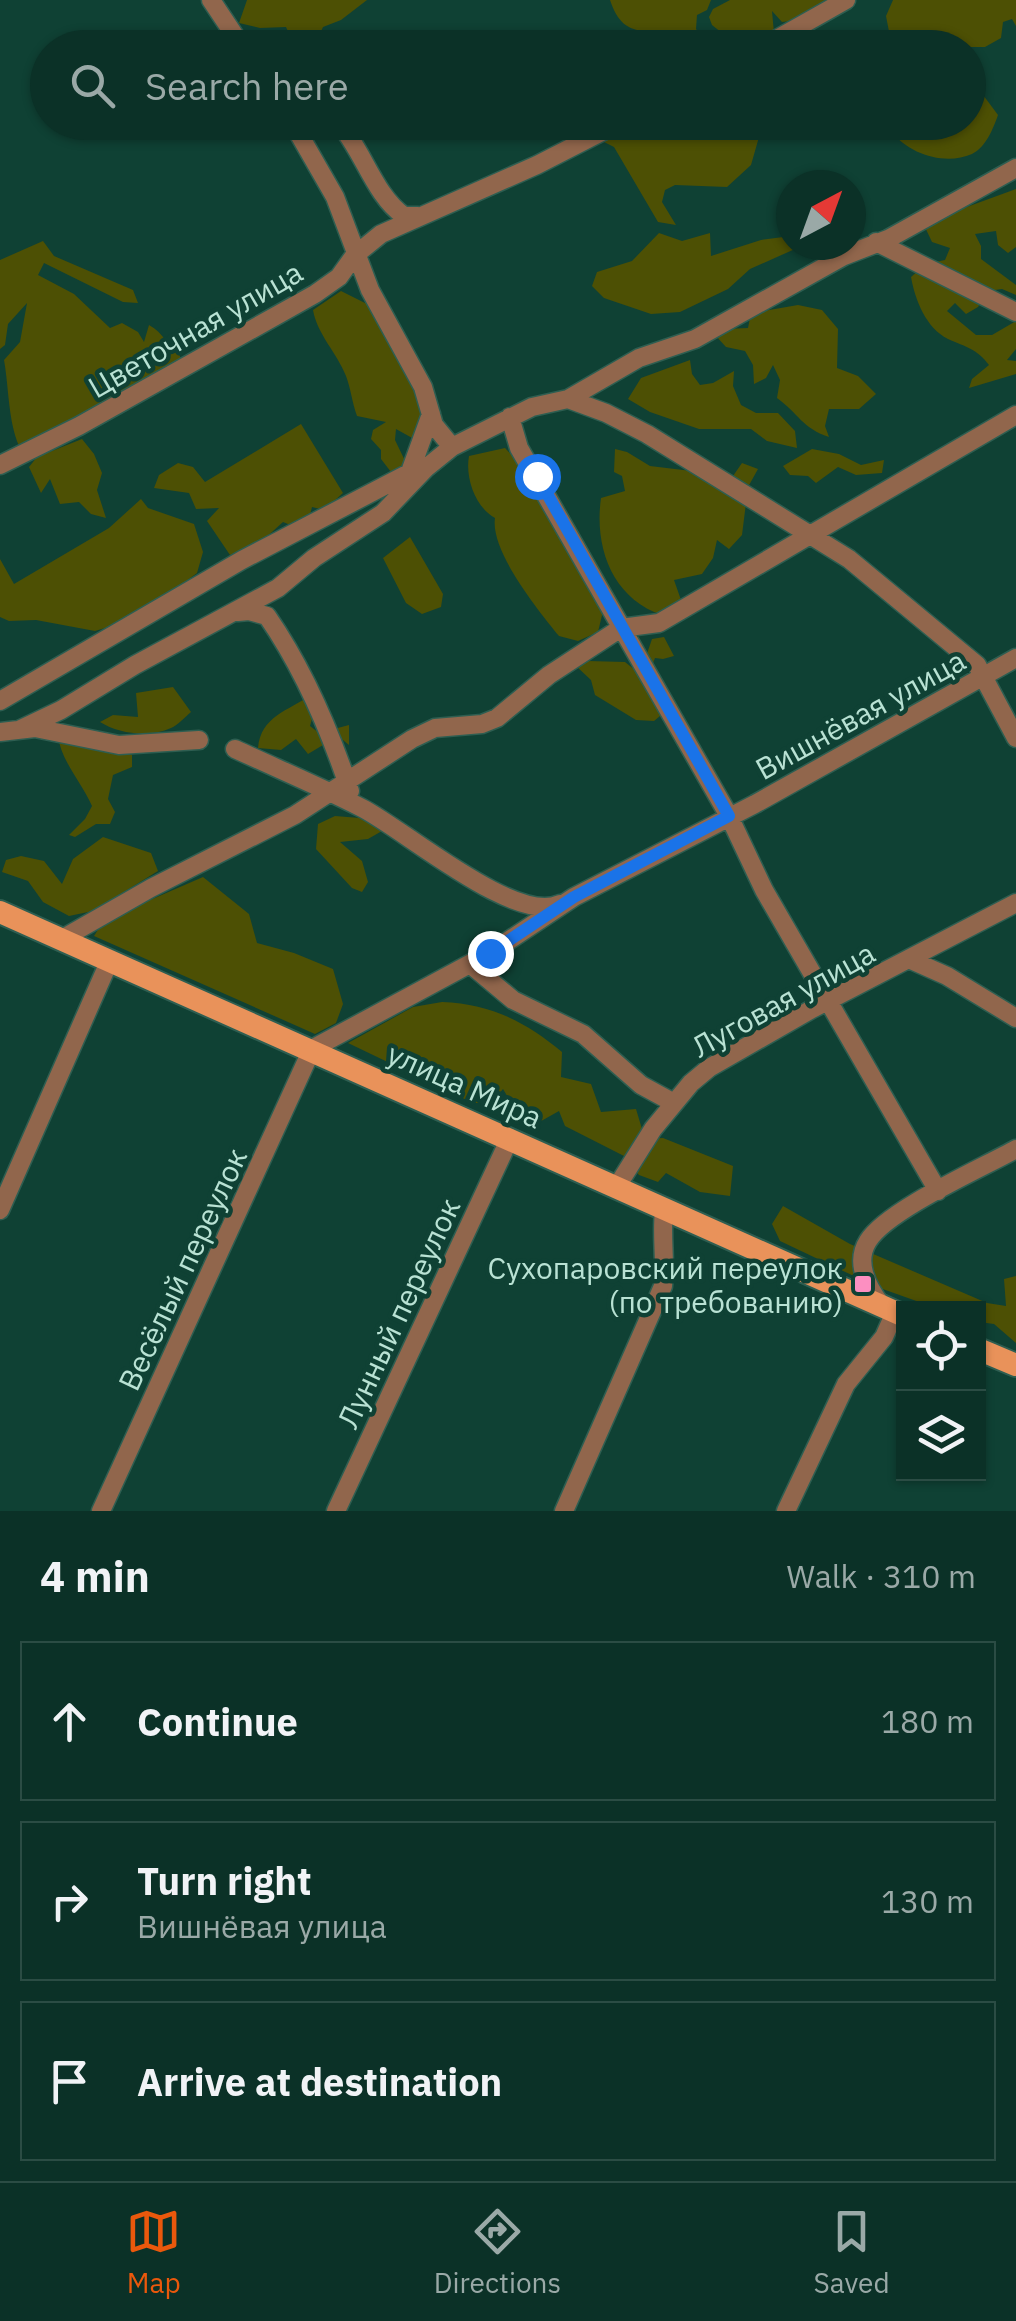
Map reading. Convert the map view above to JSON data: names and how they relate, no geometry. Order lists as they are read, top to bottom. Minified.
{"streets":{"main road":["улица Мира"],"street":["Цветочная улица","Вишнёвая улица","Луговая улица","Весёлый переулок","Лунный переулок"]},"crossings":[["Вишнёвая улица","улица Мира"],["Вишнёвая улица","Весёлый переулок"],["Луговая улица","улица Мира"],["улица Мира","Весёлый переулок"],["улица Мира","Лунный переулок"]],"places":{"transit":["Сухопаровский переулок (по требованию)"]},"north":"top right","page":{"search":"Search here","heading":["4 min","Walk · 310 m"],"list":[["Continue","180 m"],["Turn right","Вишнёвая улица","130 m"],"Arrive at destination"],"nav":["Map","Directions","Saved"]}}
